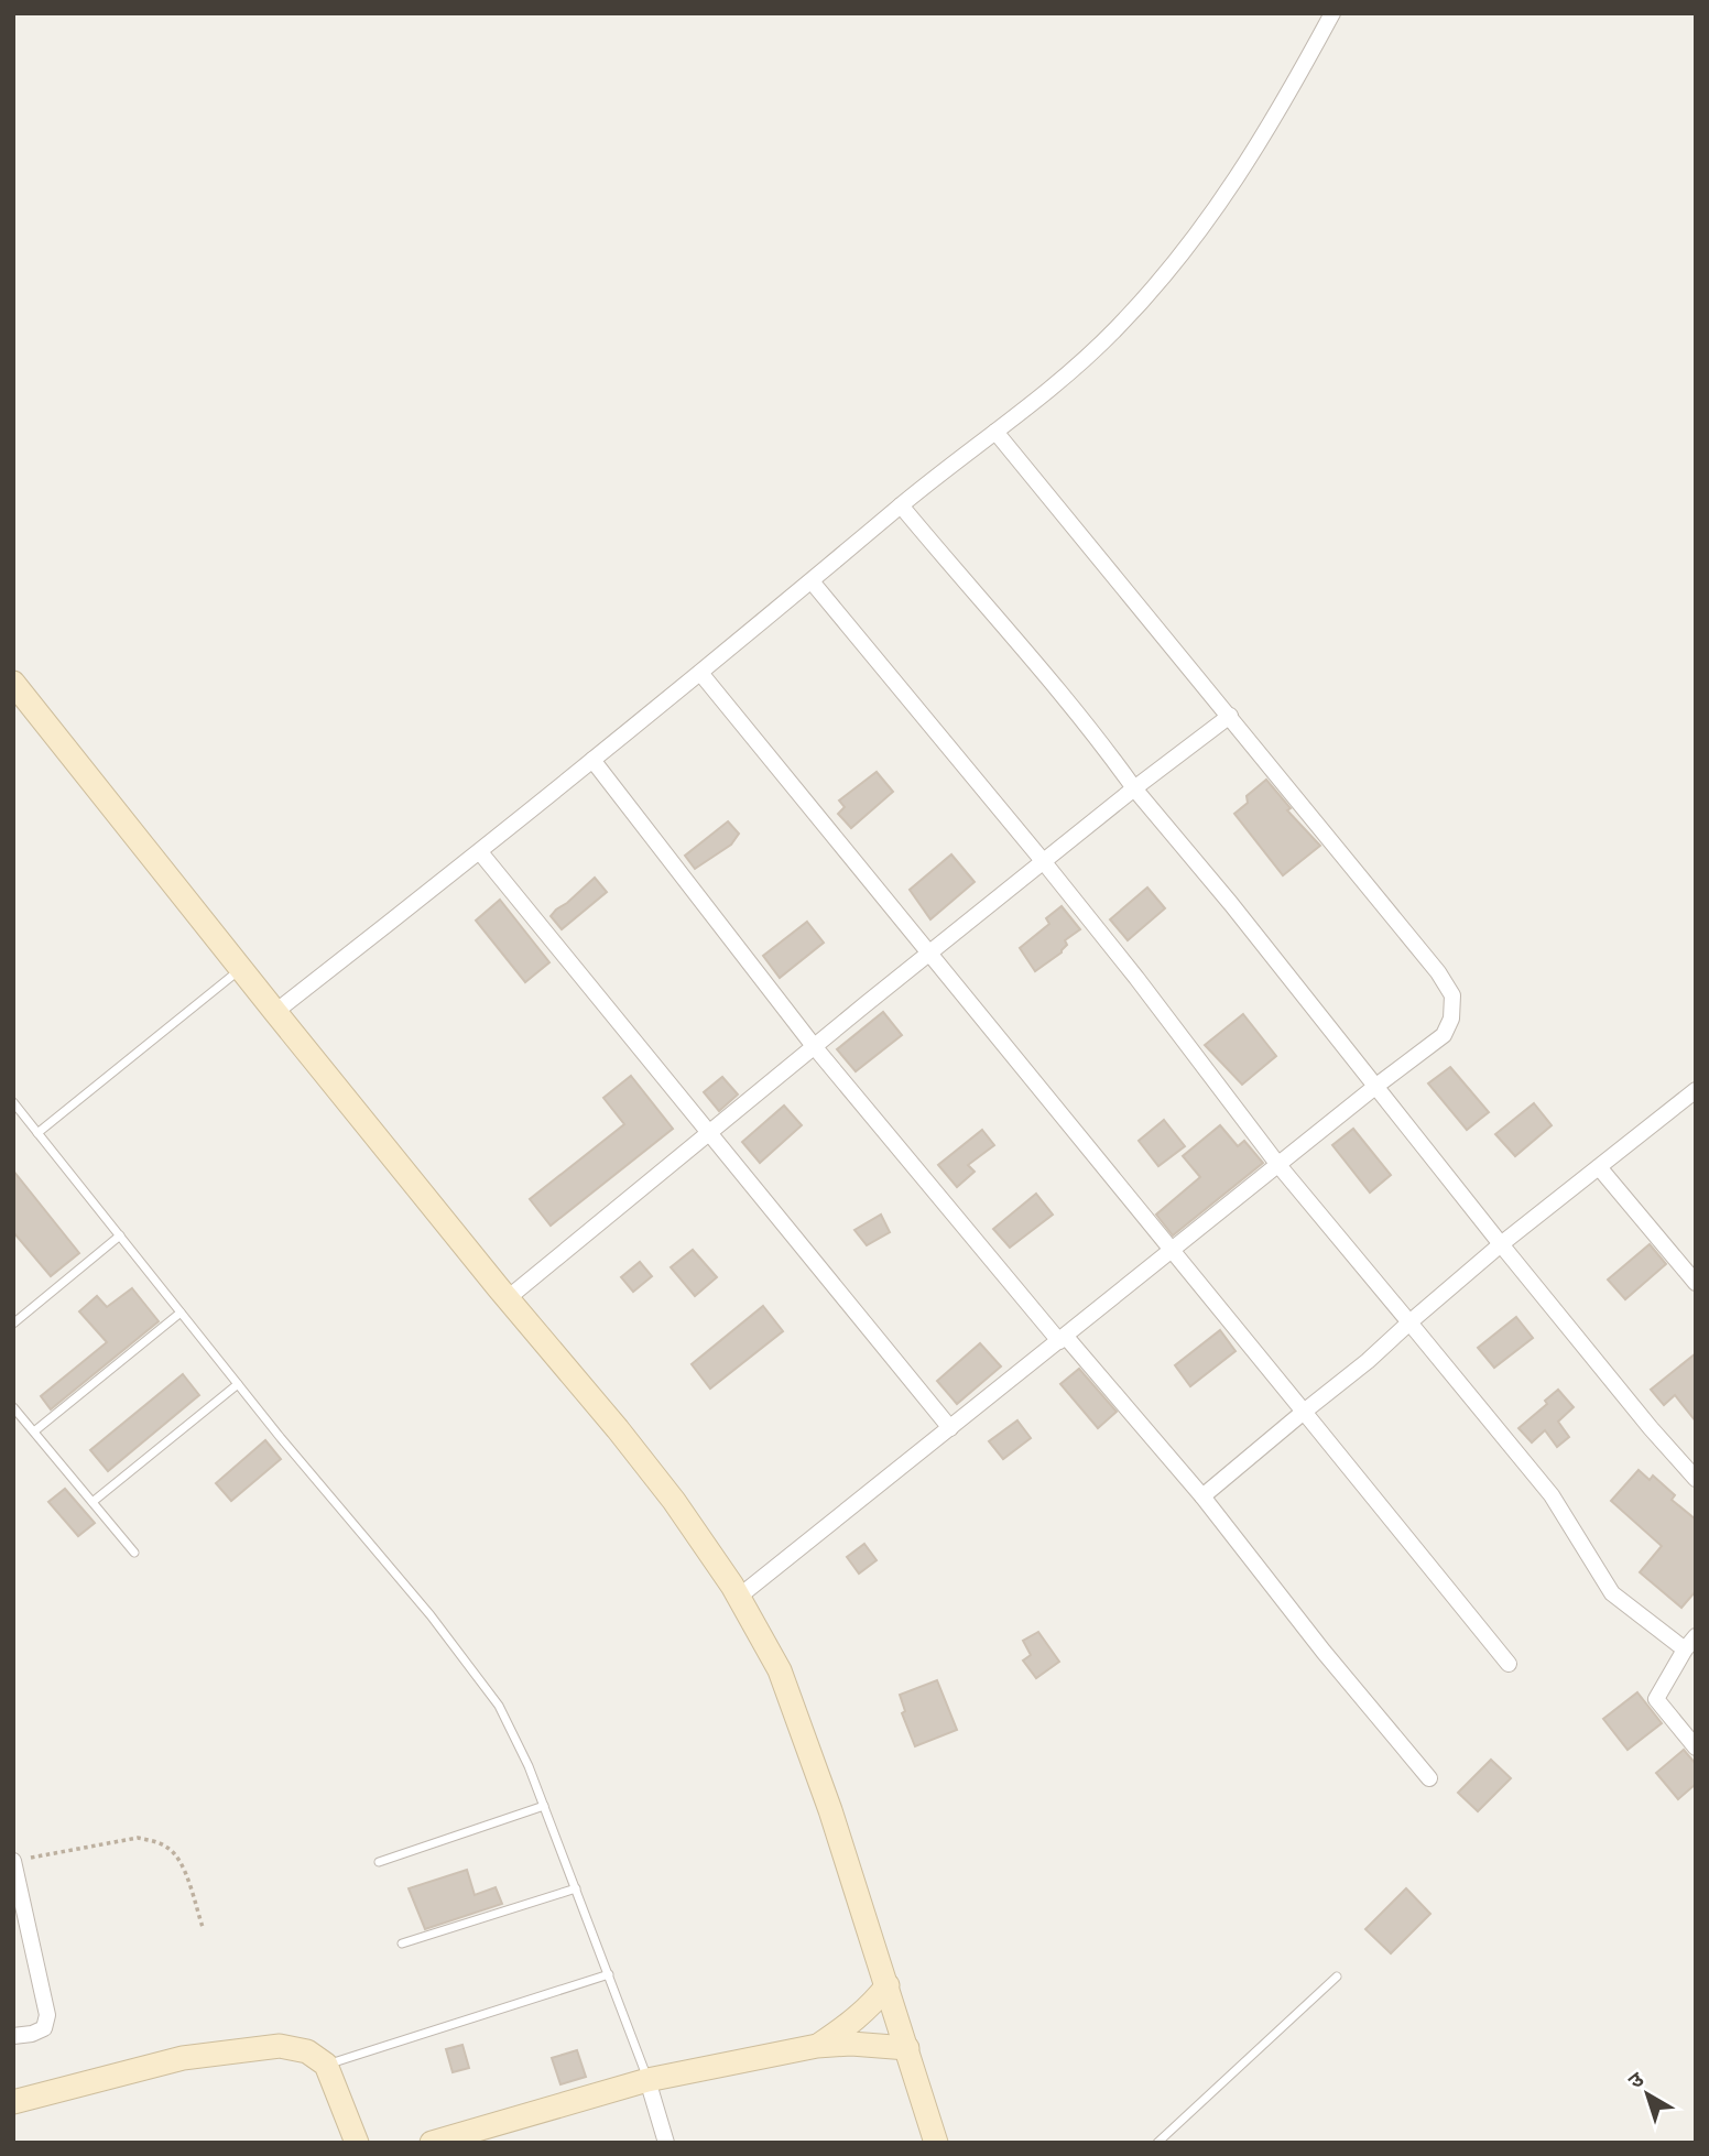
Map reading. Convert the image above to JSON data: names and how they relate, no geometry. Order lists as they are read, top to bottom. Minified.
{"north":"top left"}
